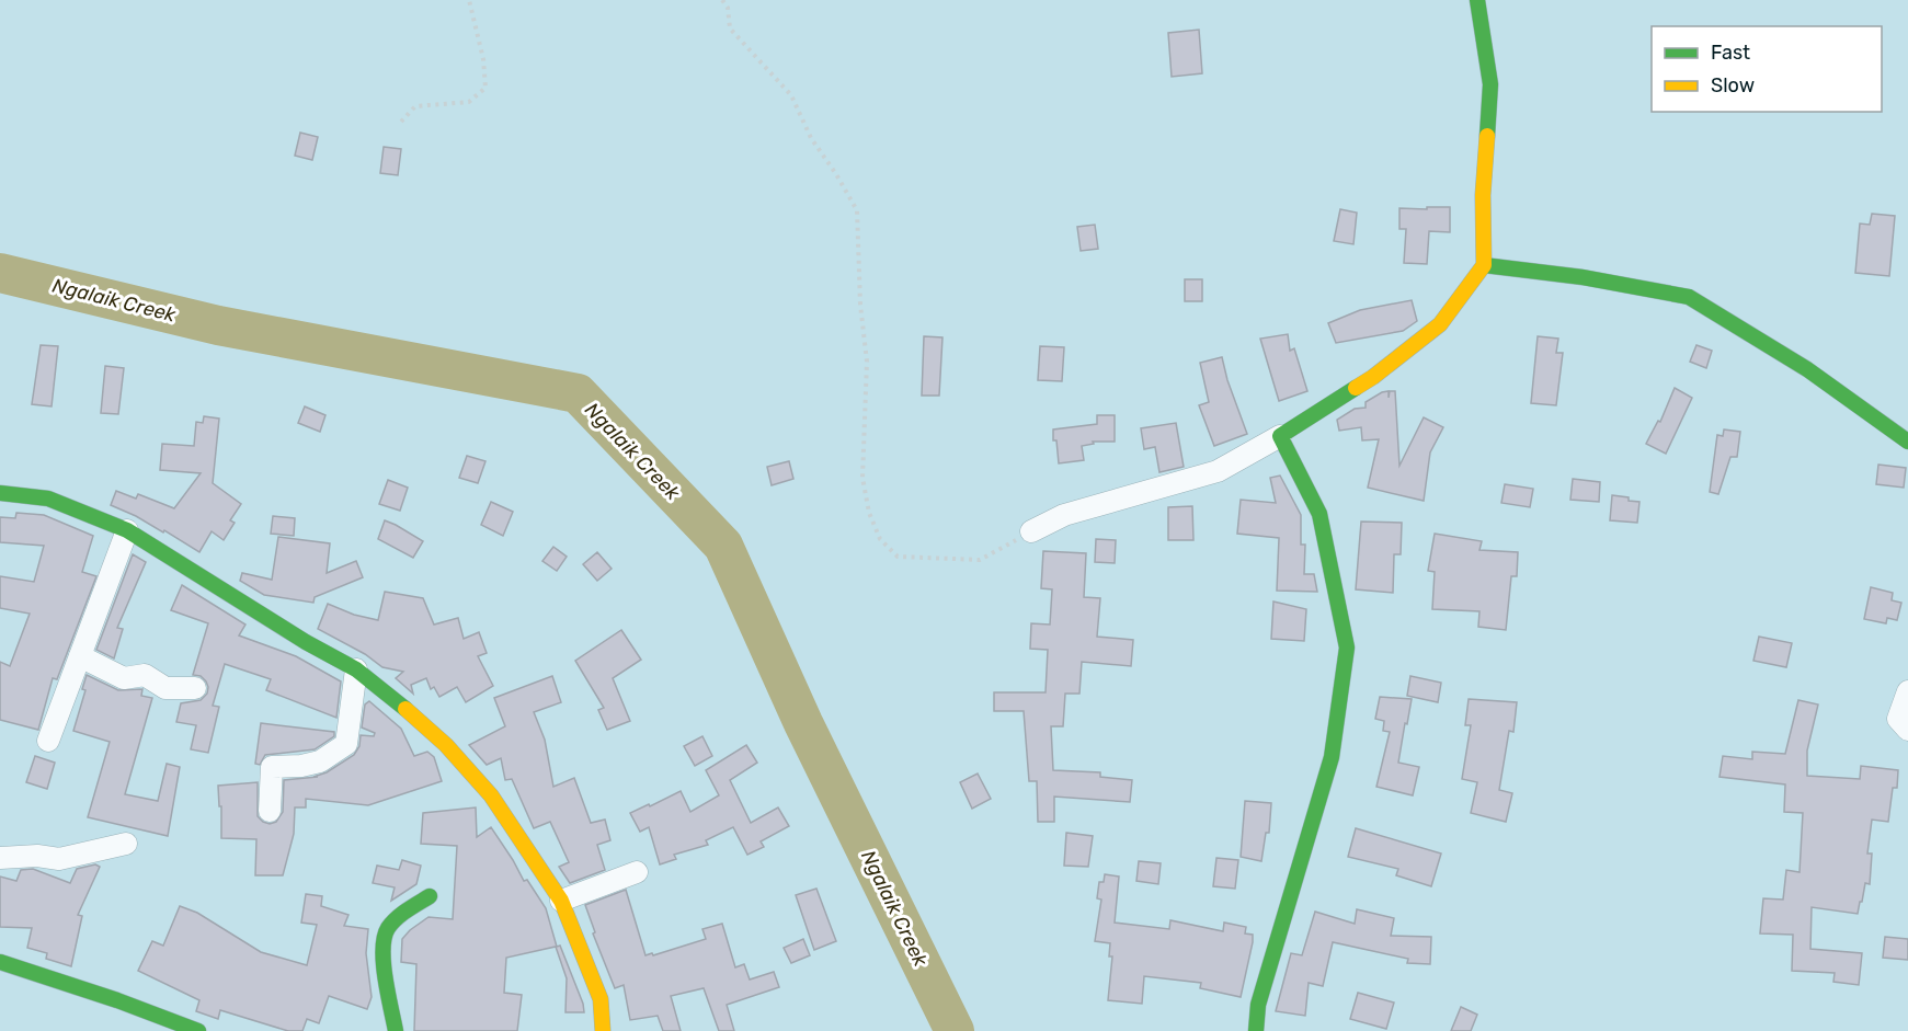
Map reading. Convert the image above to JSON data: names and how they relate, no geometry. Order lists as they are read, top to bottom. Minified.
{"water":["Ngalaik Creek"],"legend":["Fast","Slow"]}
